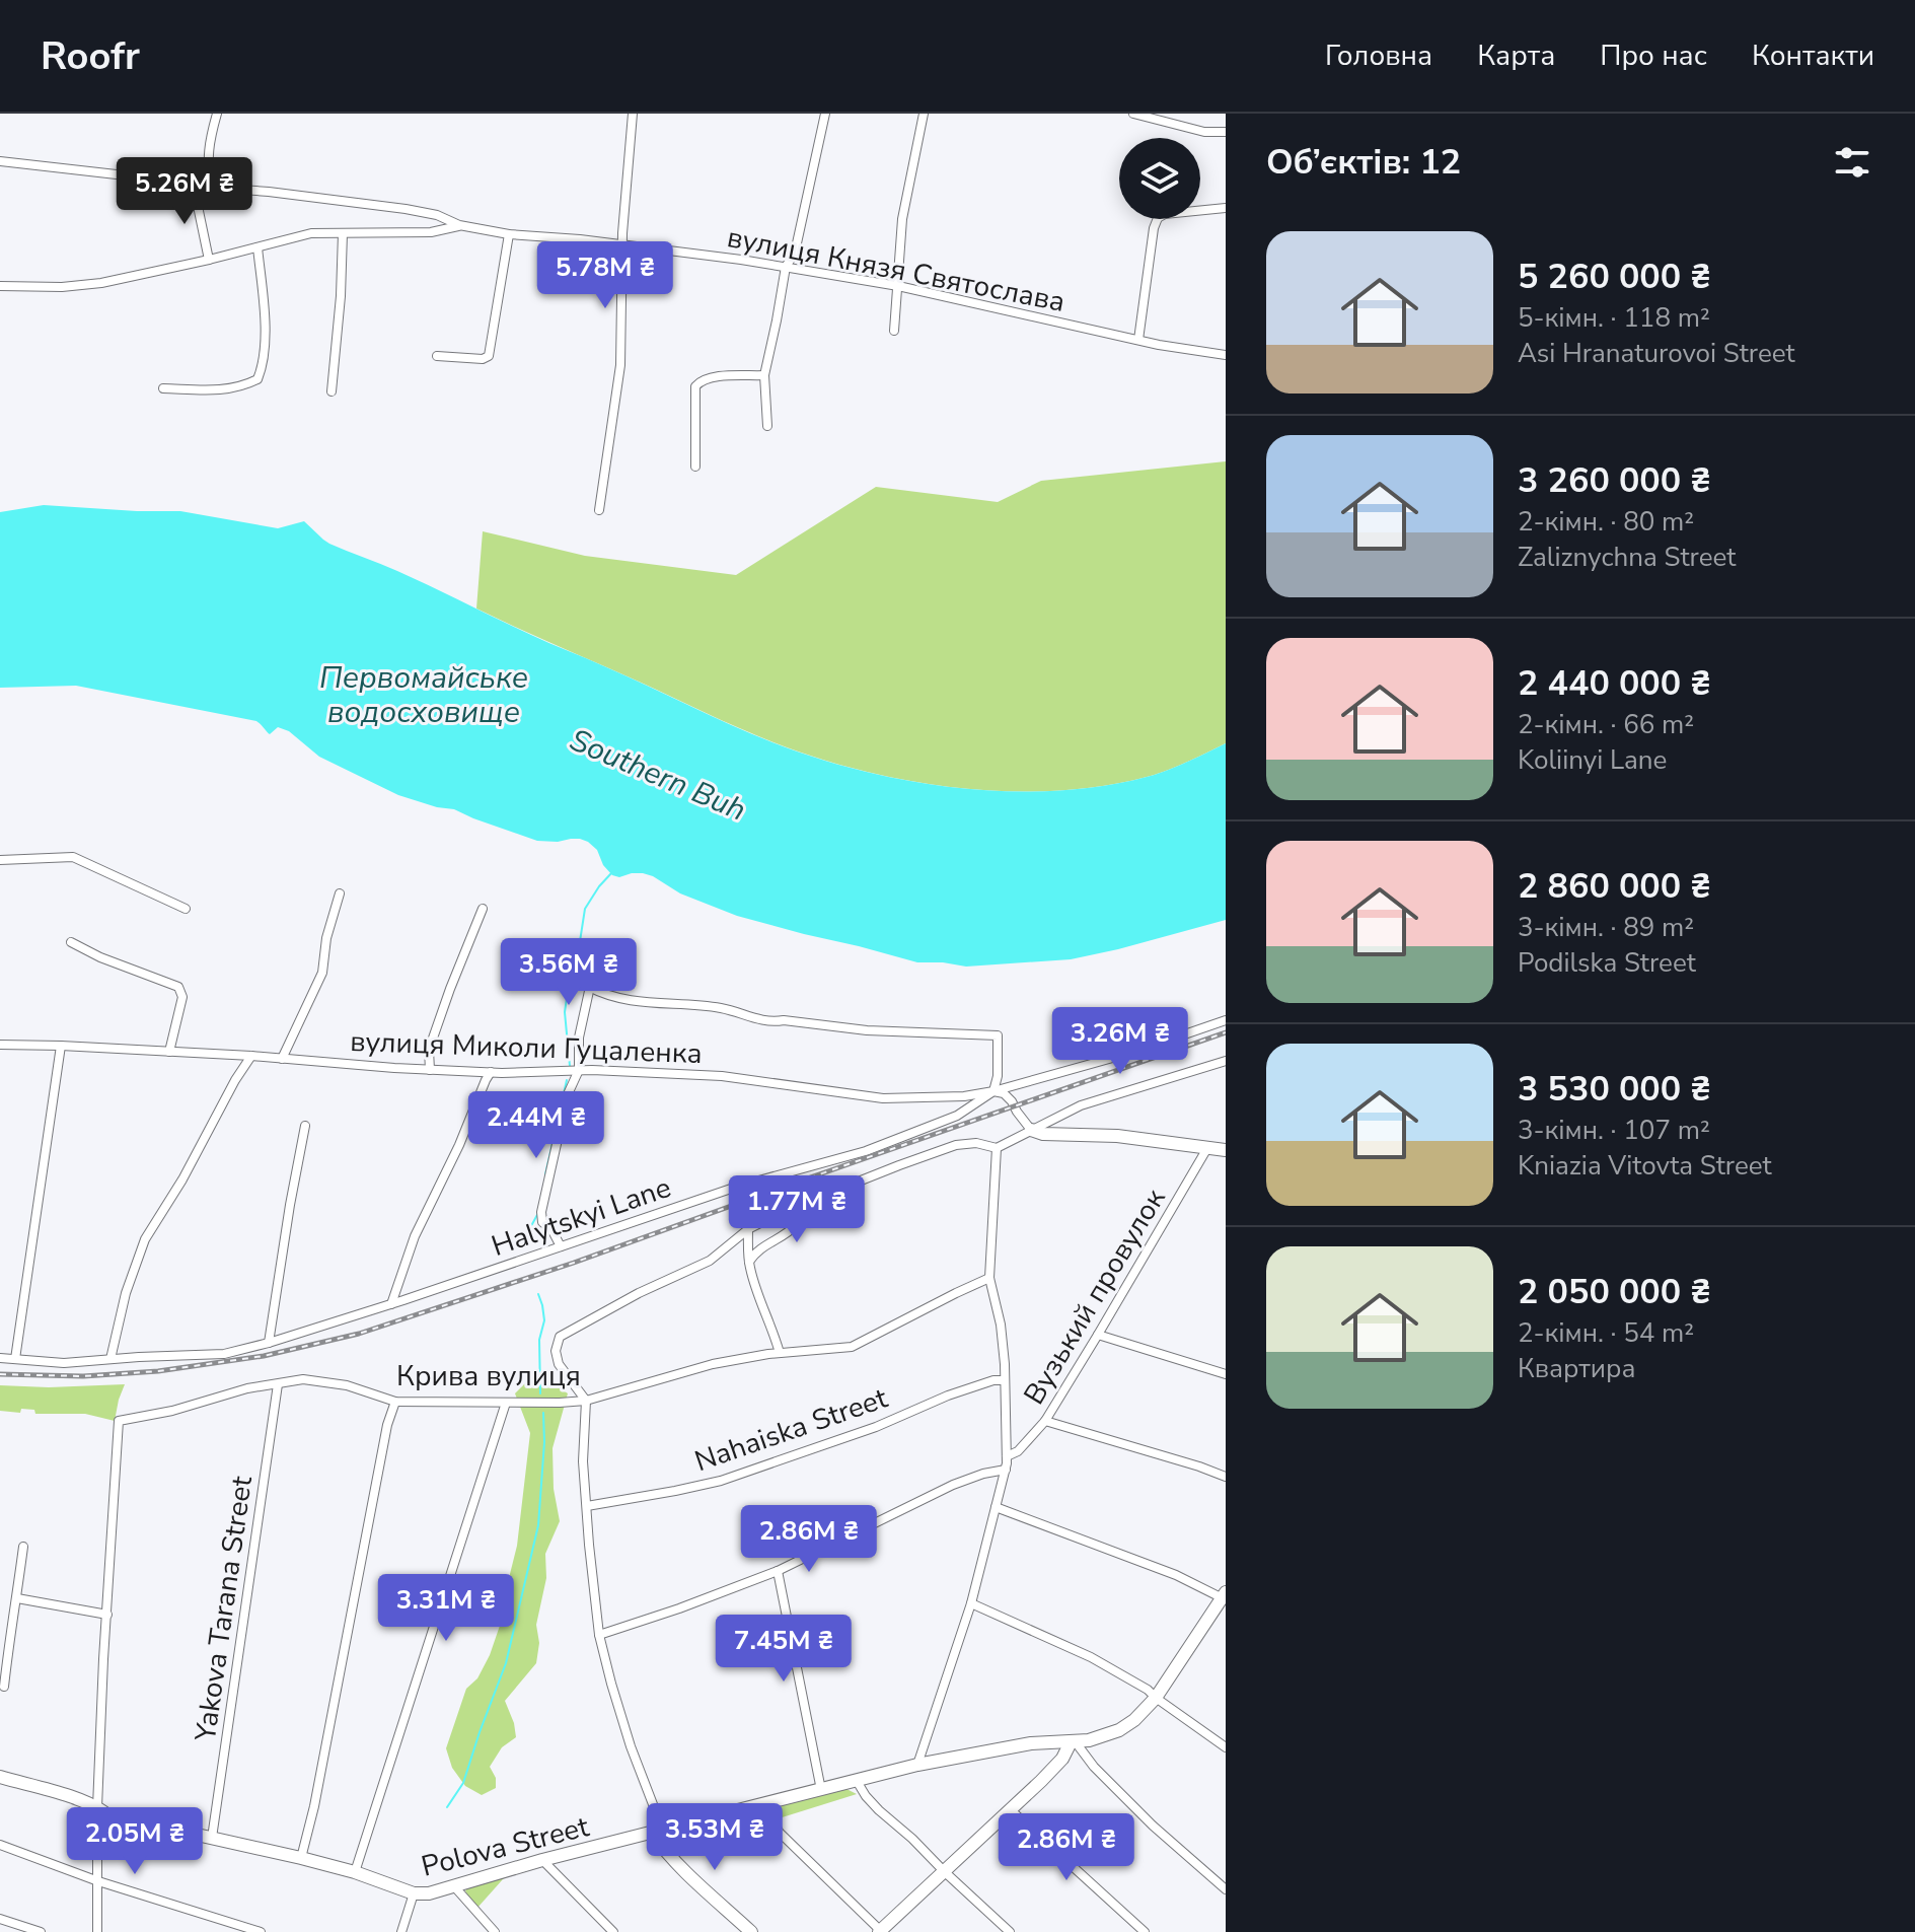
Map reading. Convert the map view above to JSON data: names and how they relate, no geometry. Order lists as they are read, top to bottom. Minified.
{"streets":{"street":["вулиця Князя Святослава","вулиця Миколи Гуцаленка","Halytskyi Lane","Вузький провулок","Крива вулиця","Nahaiska Street","Yakova Tarana Street","Polova Street"]},"crossings":[["вулиця Миколи Гуцаленка","Halytskyi Lane"],["Крива вулиця","Yakova Tarana Street"],["Yakova Tarana Street","Polova Street"]],"water":["Первомайське водосховище","Southern Buh"],"page":{"header":"Roofr","nav":["Головна","Карта","Про нас","Контакти"],"heading":"Об’єктів: 12","price":["5.26M ₴","5.78M ₴","3.56M ₴","3.26M ₴","2.44M ₴","1.77M ₴","2.86M ₴","3.31M ₴","7.45M ₴","3.53M ₴","2.05M ₴","2.86M ₴"],"list":[{"name":"5 260 000 ₴","note":"5-кімн. · 118 m² · Asi Hranaturovoi Street"},{"name":"3 260 000 ₴","note":"2-кімн. · 80 m² · Zaliznychna Street"},{"name":"2 440 000 ₴","note":"2-кімн. · 66 m² · Koliinyi Lane"},{"name":"2 860 000 ₴","note":"3-кімн. · 89 m² · Podilska Street"},{"name":"3 530 000 ₴","note":"3-кімн. · 107 m² · Kniazia Vitovta Street"},{"name":"2 050 000 ₴","note":"2-кімн. · 54 m² · Квартира"}]}}
